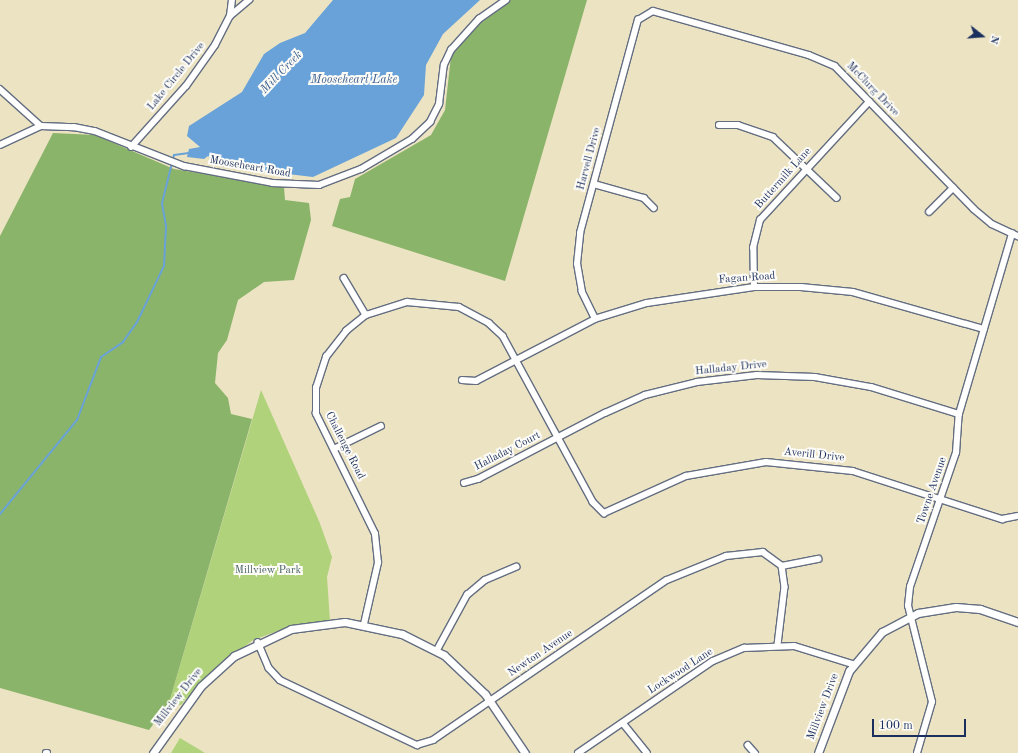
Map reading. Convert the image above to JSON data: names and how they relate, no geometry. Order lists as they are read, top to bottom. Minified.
{"streets":{"street":["Lake Circle Drive","McClurg Drive","Harvell Drive","Mooseheart Road","Buttermilk Lane","Fagan Road","Halladay Drive","Challenge Road","Halladay Court","Averill Drive","Towne Avenue","Newton Avenue","Lockwood Lane","Millview Drive"]},"crossings":[["Lake Circle Drive","Mooseheart Road"],["McClurg Drive","Harvell Drive"],["McClurg Drive","Buttermilk Lane"],["McClurg Drive","Towne Avenue"],["Harvell Drive","Fagan Road"],["Buttermilk Lane","Fagan Road"],["Fagan Road","Challenge Road"],["Fagan Road","Towne Avenue"],["Halladay Drive","Challenge Road"],["Halladay Drive","Halladay Court"],["Halladay Drive","Towne Avenue"],["Challenge Road","Halladay Court"],["Challenge Road","Averill Drive"],["Challenge Road","Millview Drive"],["Averill Drive","Towne Avenue"],["Towne Avenue","Millview Drive"],["Newton Avenue","Millview Drive"],["Lockwood Lane","Millview Drive"]],"water":["Mill Creek","Mooseheart Lake"],"parks":["Millview Park"],"scale_bar":"100 m","north":"right"}
